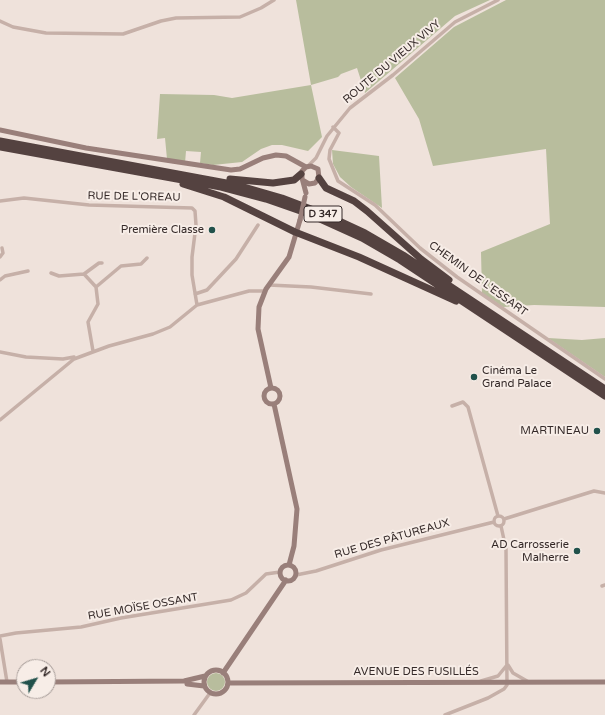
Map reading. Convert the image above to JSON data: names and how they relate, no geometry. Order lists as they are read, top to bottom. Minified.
{"streets":{"highway":["D 347"],"street":["ROUTE DU VIEUX VIVY","RUE DE L'OREAU","CHEMIN DE L'ESSART","RUE DES PÂTUREAUX","RUE MOÏSE OSSANT","AVENUE DES FUSILLÉS"]},"crossings":[["ROUTE DU VIEUX VIVY","CHEMIN DE L'ESSART"],["RUE DES PÂTUREAUX","RUE MOÏSE OSSANT"]],"places":["Première Classe","Cinéma Le Grand Palace","MARTINEAU","AD Carrosserie Malherre"],"north":"top right"}
